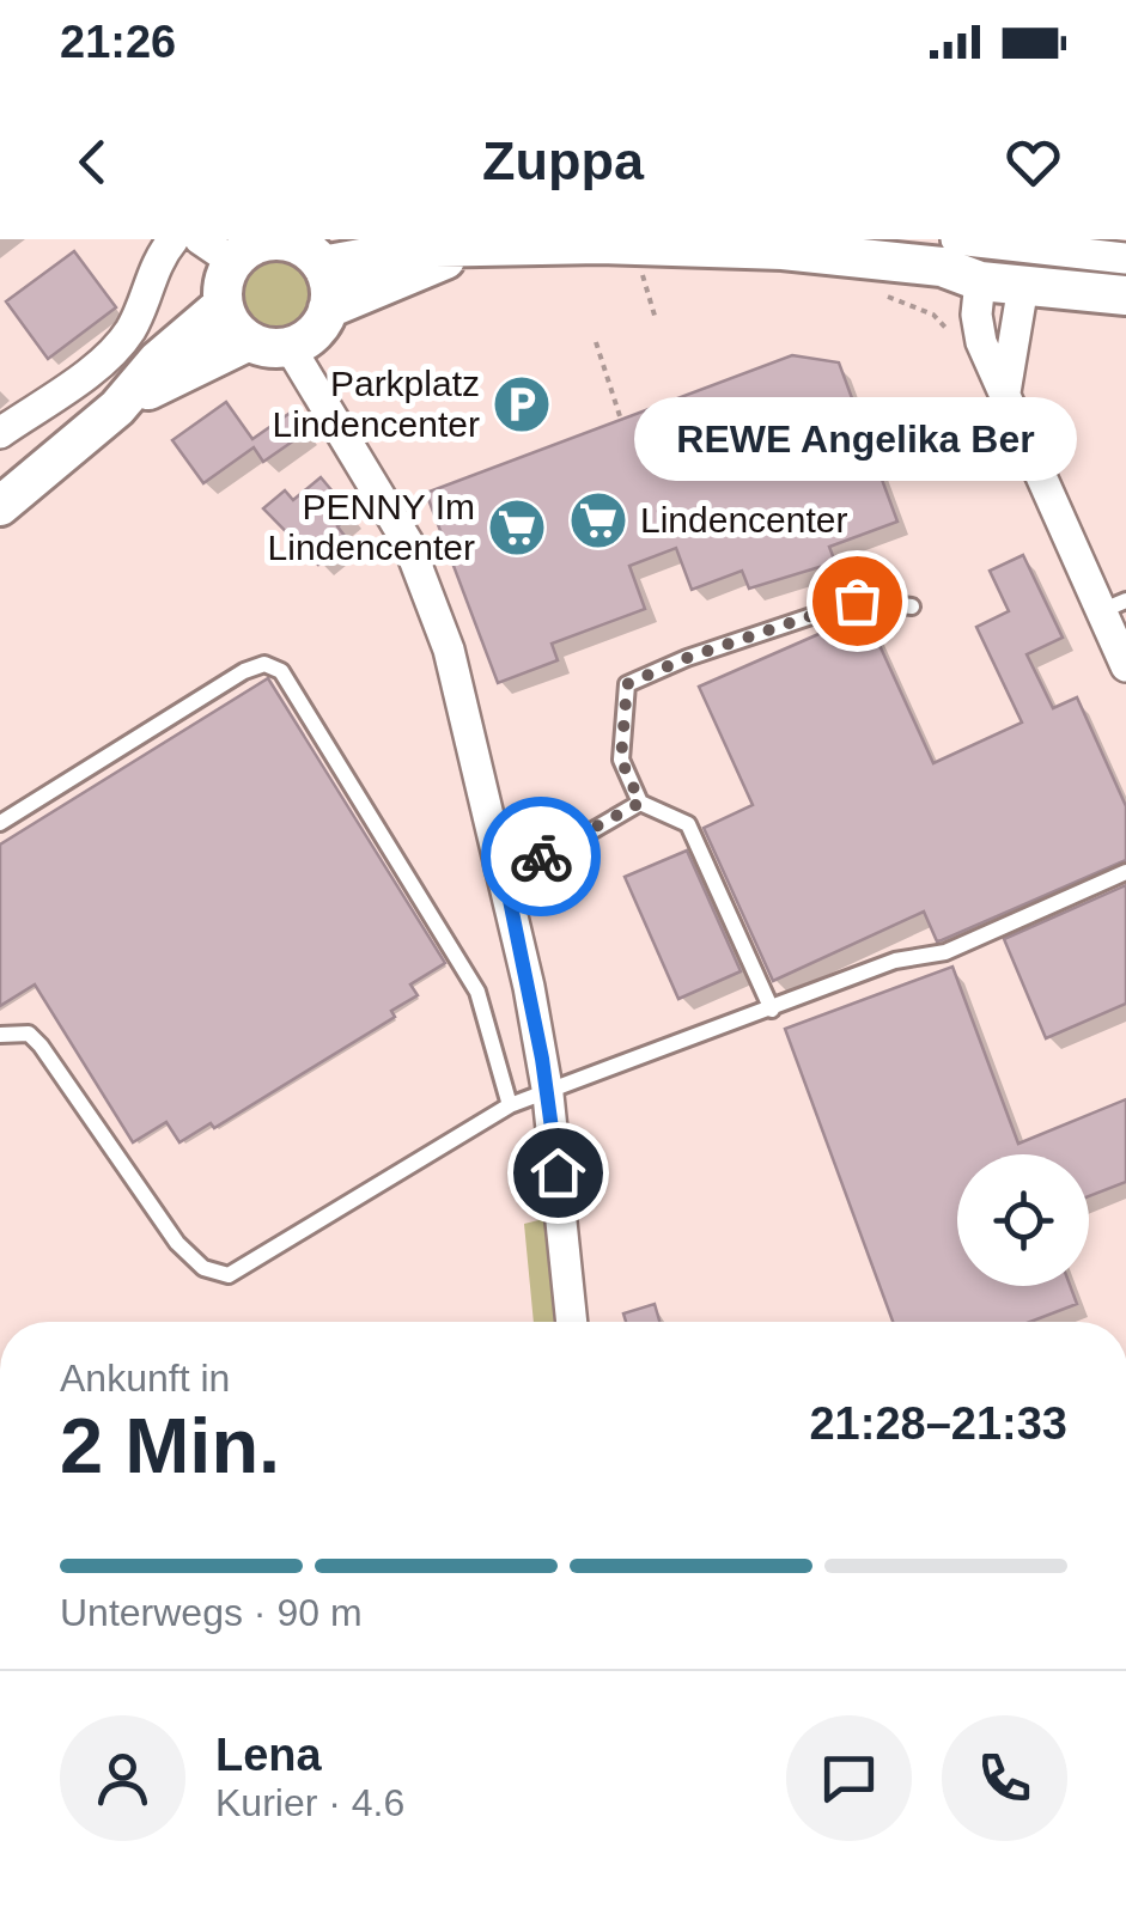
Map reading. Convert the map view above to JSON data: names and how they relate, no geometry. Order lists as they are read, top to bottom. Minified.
{"places":{"parking":["Parkplatz Lindencenter"],"supermarket":["Lindencenter","PENNY Im Lindencenter"],"other":["REWE Angelika Ber"]},"page":{"status":"21:26","header":"Zuppa","bubble":"REWE Angelika Ber","heading":["2 Min.","Ankunft in","21:28–21:33"],"panel":["Lena","Kurier · 4.6"],"bar":"Unterwegs · 90 m"}}
